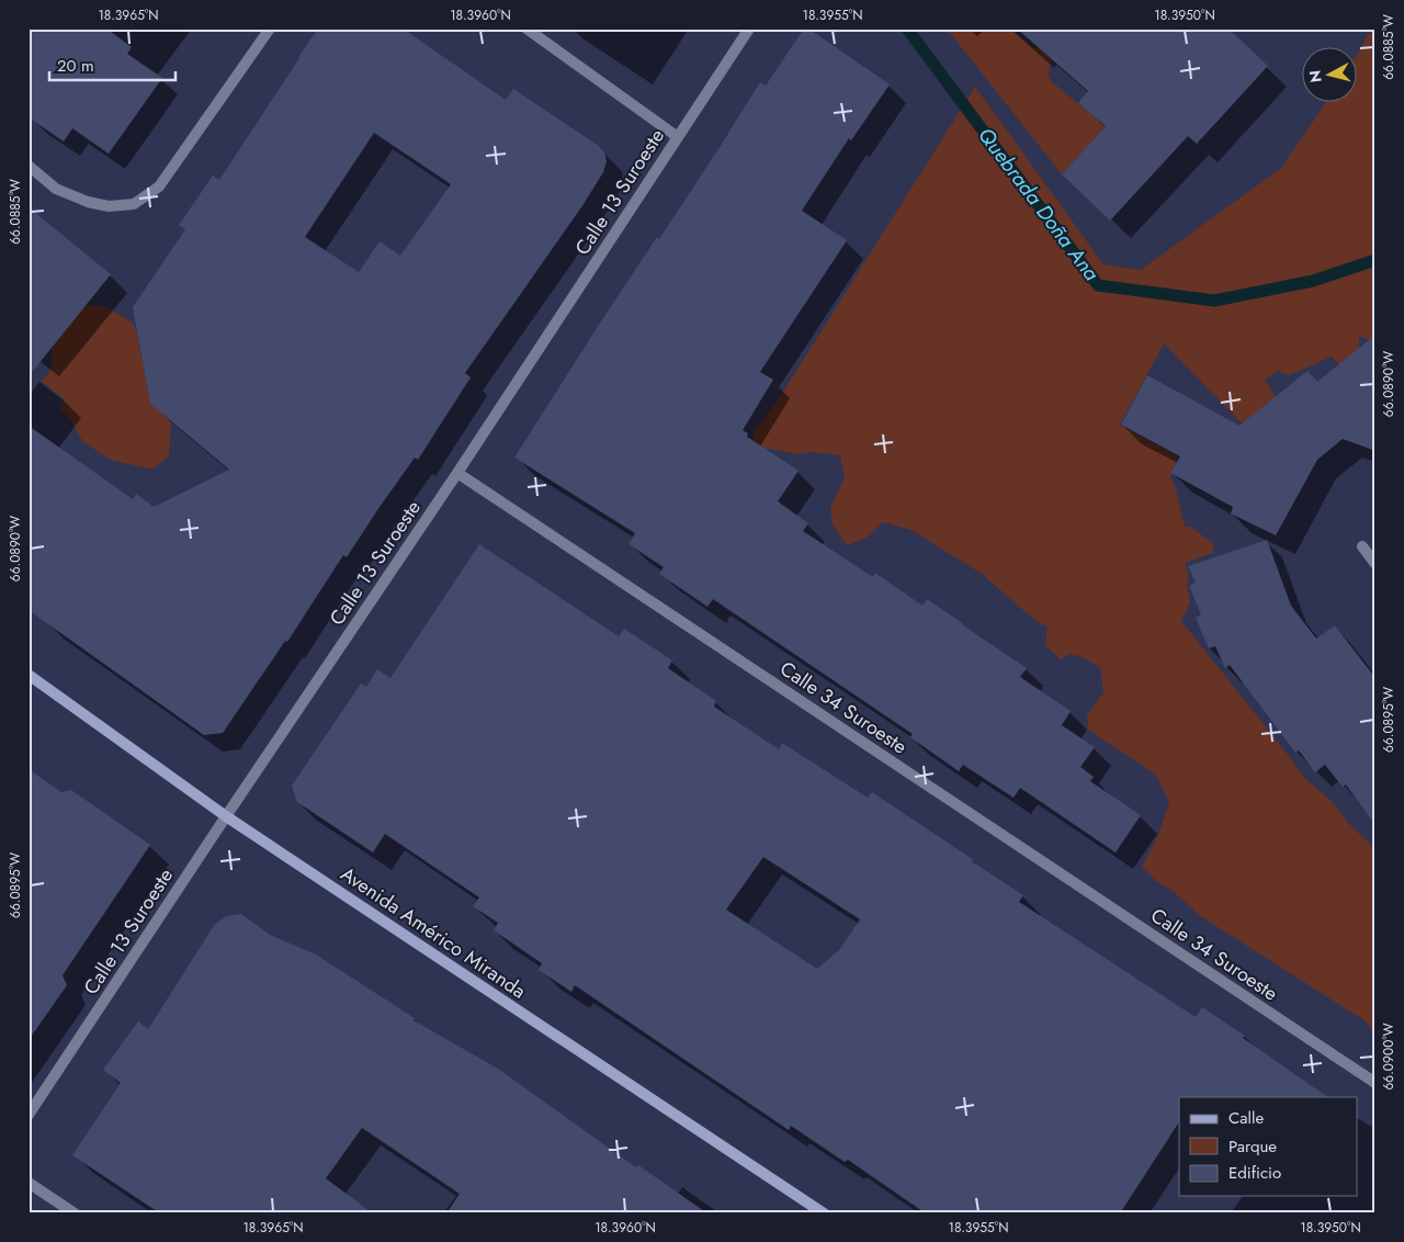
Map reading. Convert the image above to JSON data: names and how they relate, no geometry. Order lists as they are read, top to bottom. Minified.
{"streets":{"street":["Calle 13 Suroeste","Calle 34 Suroeste","Avenida Américo Miranda"]},"crossings":[["Calle 13 Suroeste","Calle 34 Suroeste"],["Calle 13 Suroeste","Avenida Américo Miranda"]],"water":["Quebrada Doña Ana"],"legend":["Calle","Parque","Edificio"],"scale_bar":"20 m","north":"left","coordinates":["18.3965°N","18.3960°N","18.3955°N","18.3950°N","66.0885°W","66.0890°W","66.0895°W","66.0900°W"]}
